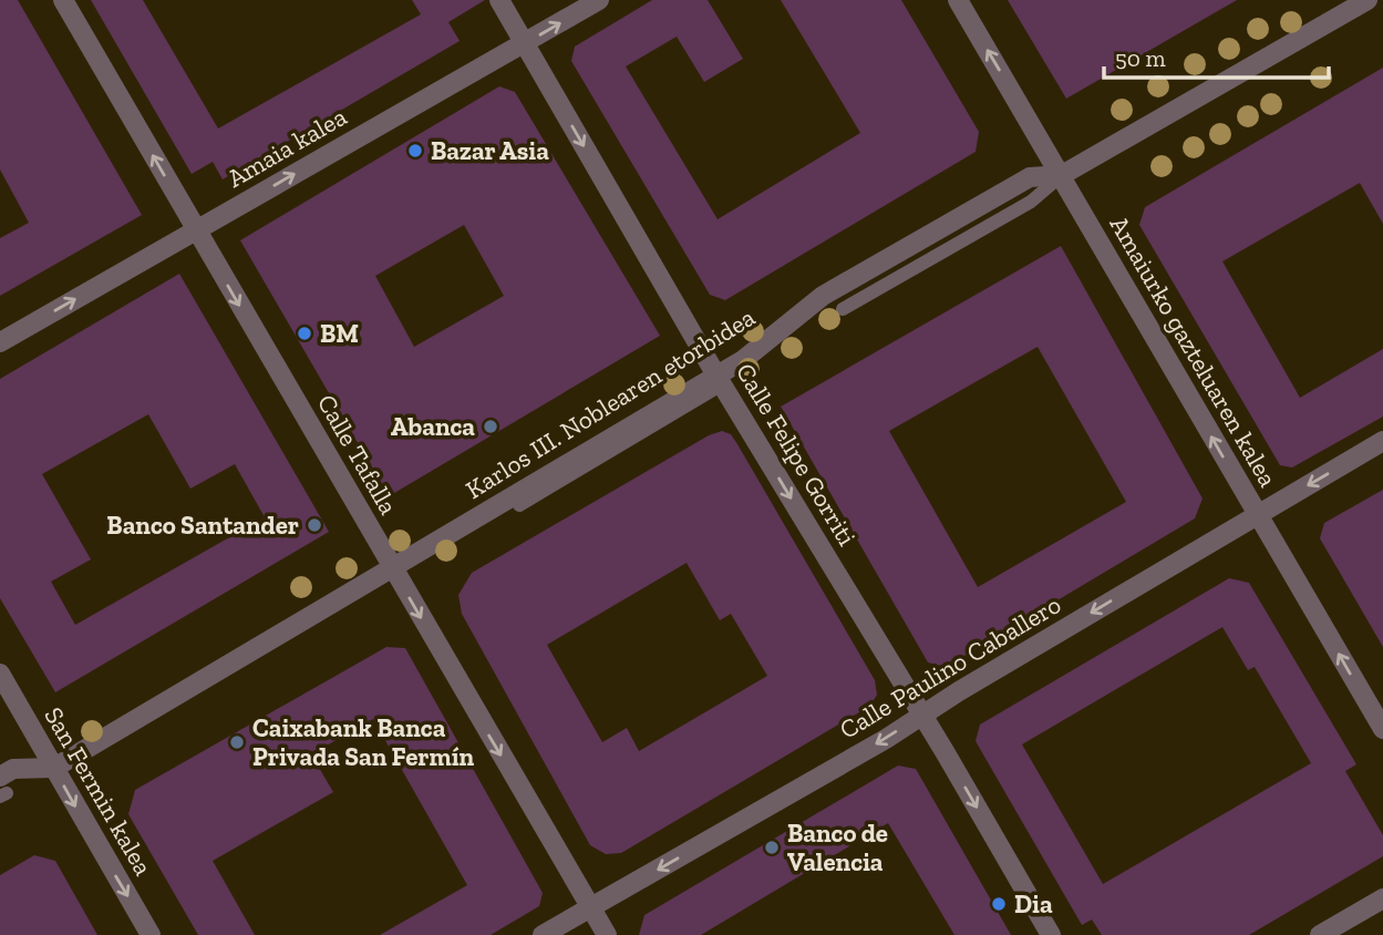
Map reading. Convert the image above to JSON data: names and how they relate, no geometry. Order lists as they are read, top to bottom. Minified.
{"streets":{"street":["Amaia kalea","Amaiurko gazteluaren kalea","Karlos III. Noblearen etorbidea","Calle Tafalla","Calle Felipe Gorriti","Calle Paulino Caballero","San Fermin kalea"]},"crossings":[["Amaia kalea","Calle Tafalla"],["Amaia kalea","Calle Felipe Gorriti"],["Amaiurko gazteluaren kalea","Karlos III. Noblearen etorbidea"],["Amaiurko gazteluaren kalea","Calle Paulino Caballero"],["Karlos III. Noblearen etorbidea","Calle Tafalla"],["Karlos III. Noblearen etorbidea","Calle Felipe Gorriti"],["Karlos III. Noblearen etorbidea","San Fermin kalea"],["Calle Tafalla","Calle Paulino Caballero"],["Calle Felipe Gorriti","Calle Paulino Caballero"]],"one_way":["Amaia kalea","Amaiurko gazteluaren kalea","Calle Felipe Gorriti","Calle Paulino Caballero","San Fermin kalea"],"places":["Bazar Asia","BM","Abanca","Banco Santander","Caixabank Banca Privada San Fermín","Banco de Valencia","Dia"],"scale_bar":"50 m"}
